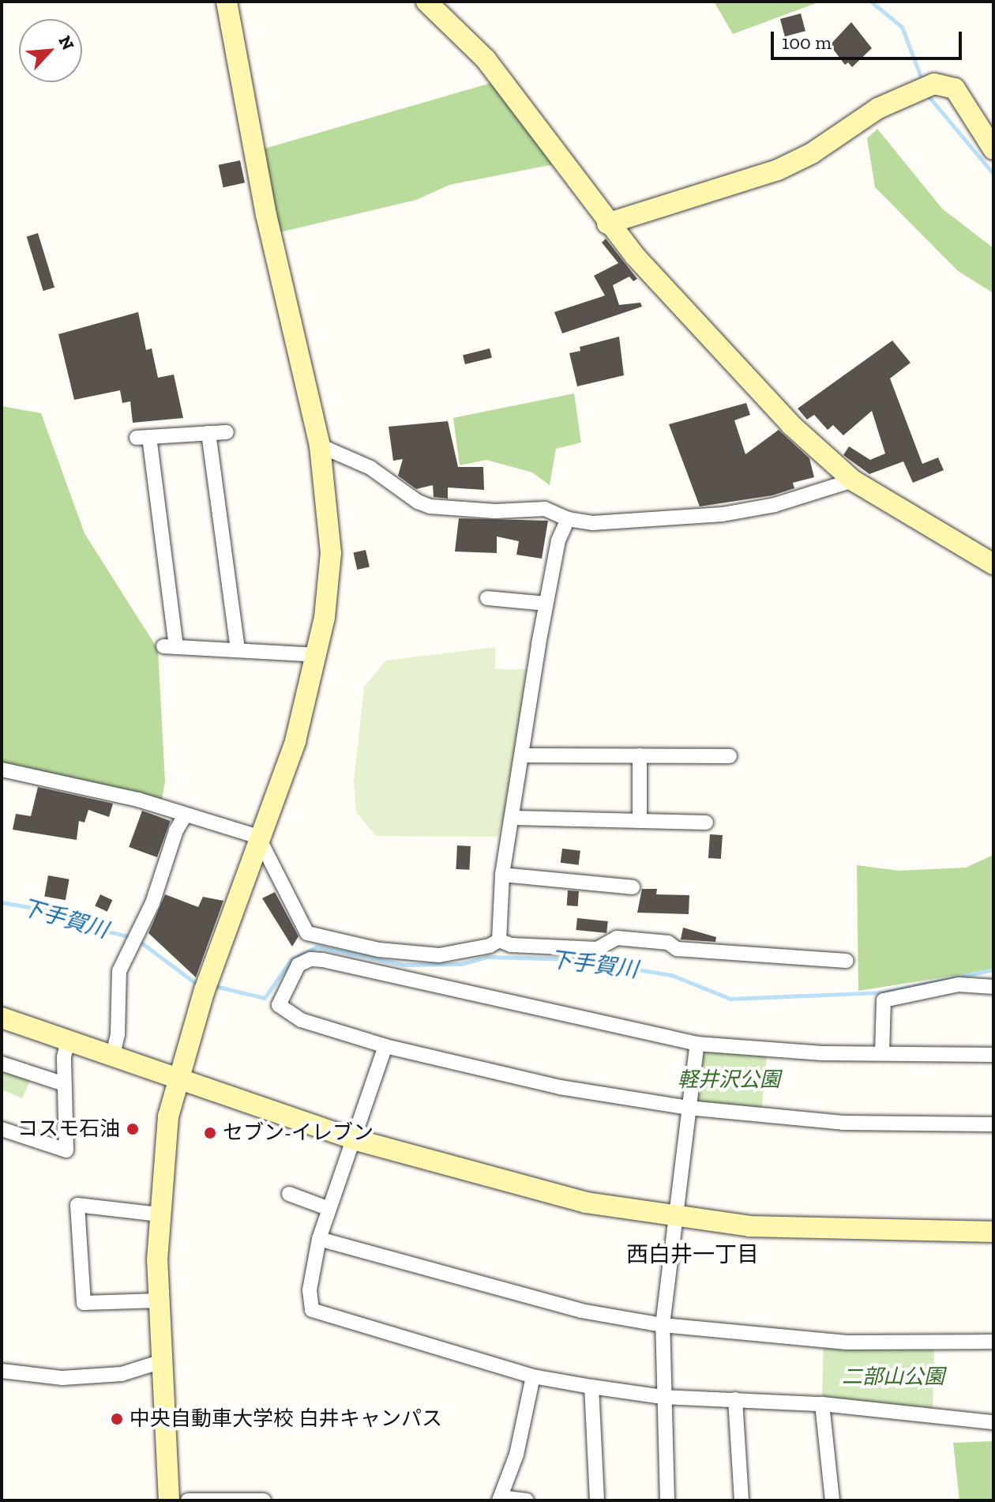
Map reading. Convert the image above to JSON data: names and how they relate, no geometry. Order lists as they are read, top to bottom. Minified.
{"districts":["西白井一丁目"],"water":["下手賀川"],"parks":["軽井沢公園","二部山公園"],"places":["コスモ石油","セブン-イレブン","中央自動車大学校 白井キャンパス"],"scale_bar":"100 m","north":"top right"}
